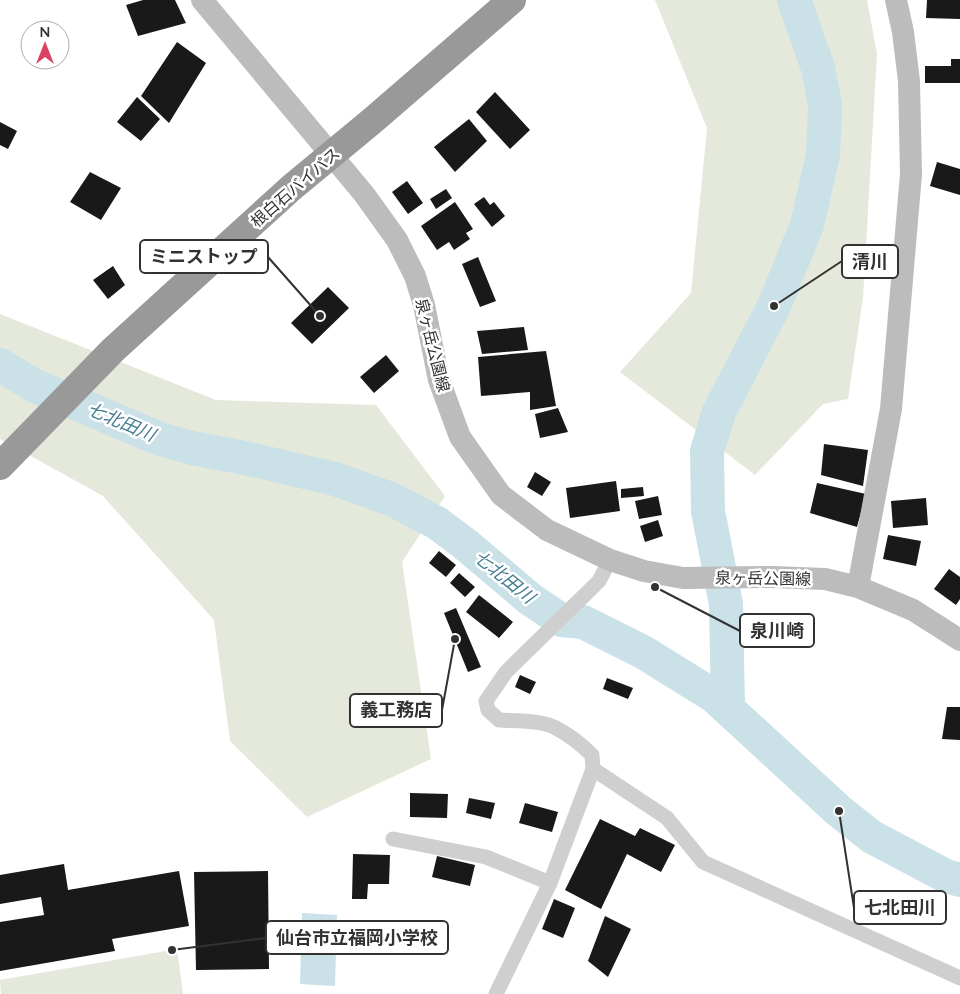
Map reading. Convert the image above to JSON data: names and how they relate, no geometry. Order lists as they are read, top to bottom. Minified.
{"streets":{"highway":["根白石バイパス"],"main road":["泉ヶ岳公園線"]},"crossings":[["根白石バイパス","泉ヶ岳公園線"]],"water":["七北田川"],"places":["清川","ミニストップ","泉川崎","義工務店","七北田川","仙台市立福岡小学校"],"north":"top"}
